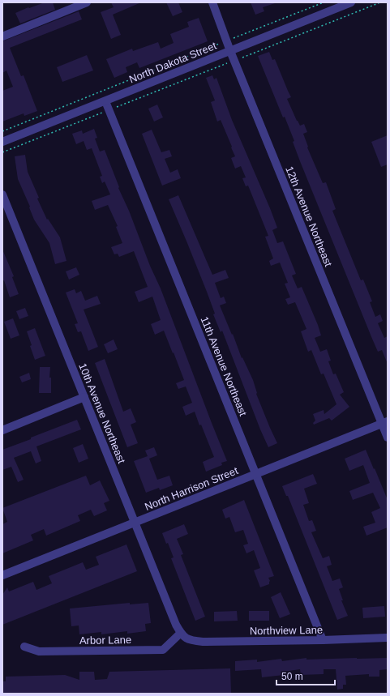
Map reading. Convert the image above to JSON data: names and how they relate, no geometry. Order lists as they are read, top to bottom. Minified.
{"streets":{"street":["North Dakota Street","12th Avenue Northeast","11th Avenue Northeast","10th Avenue Northeast","North Harrison Street","Northview Lane","Arbor Lane"]},"crossings":[["North Dakota Street","12th Avenue Northeast"],["North Dakota Street","11th Avenue Northeast"],["12th Avenue Northeast","North Harrison Street"],["11th Avenue Northeast","North Harrison Street"],["11th Avenue Northeast","Northview Lane"],["10th Avenue Northeast","North Harrison Street"],["10th Avenue Northeast","Northview Lane"],["10th Avenue Northeast","Arbor Lane"],["Northview Lane","Arbor Lane"]],"scale_bar":"50 m"}
